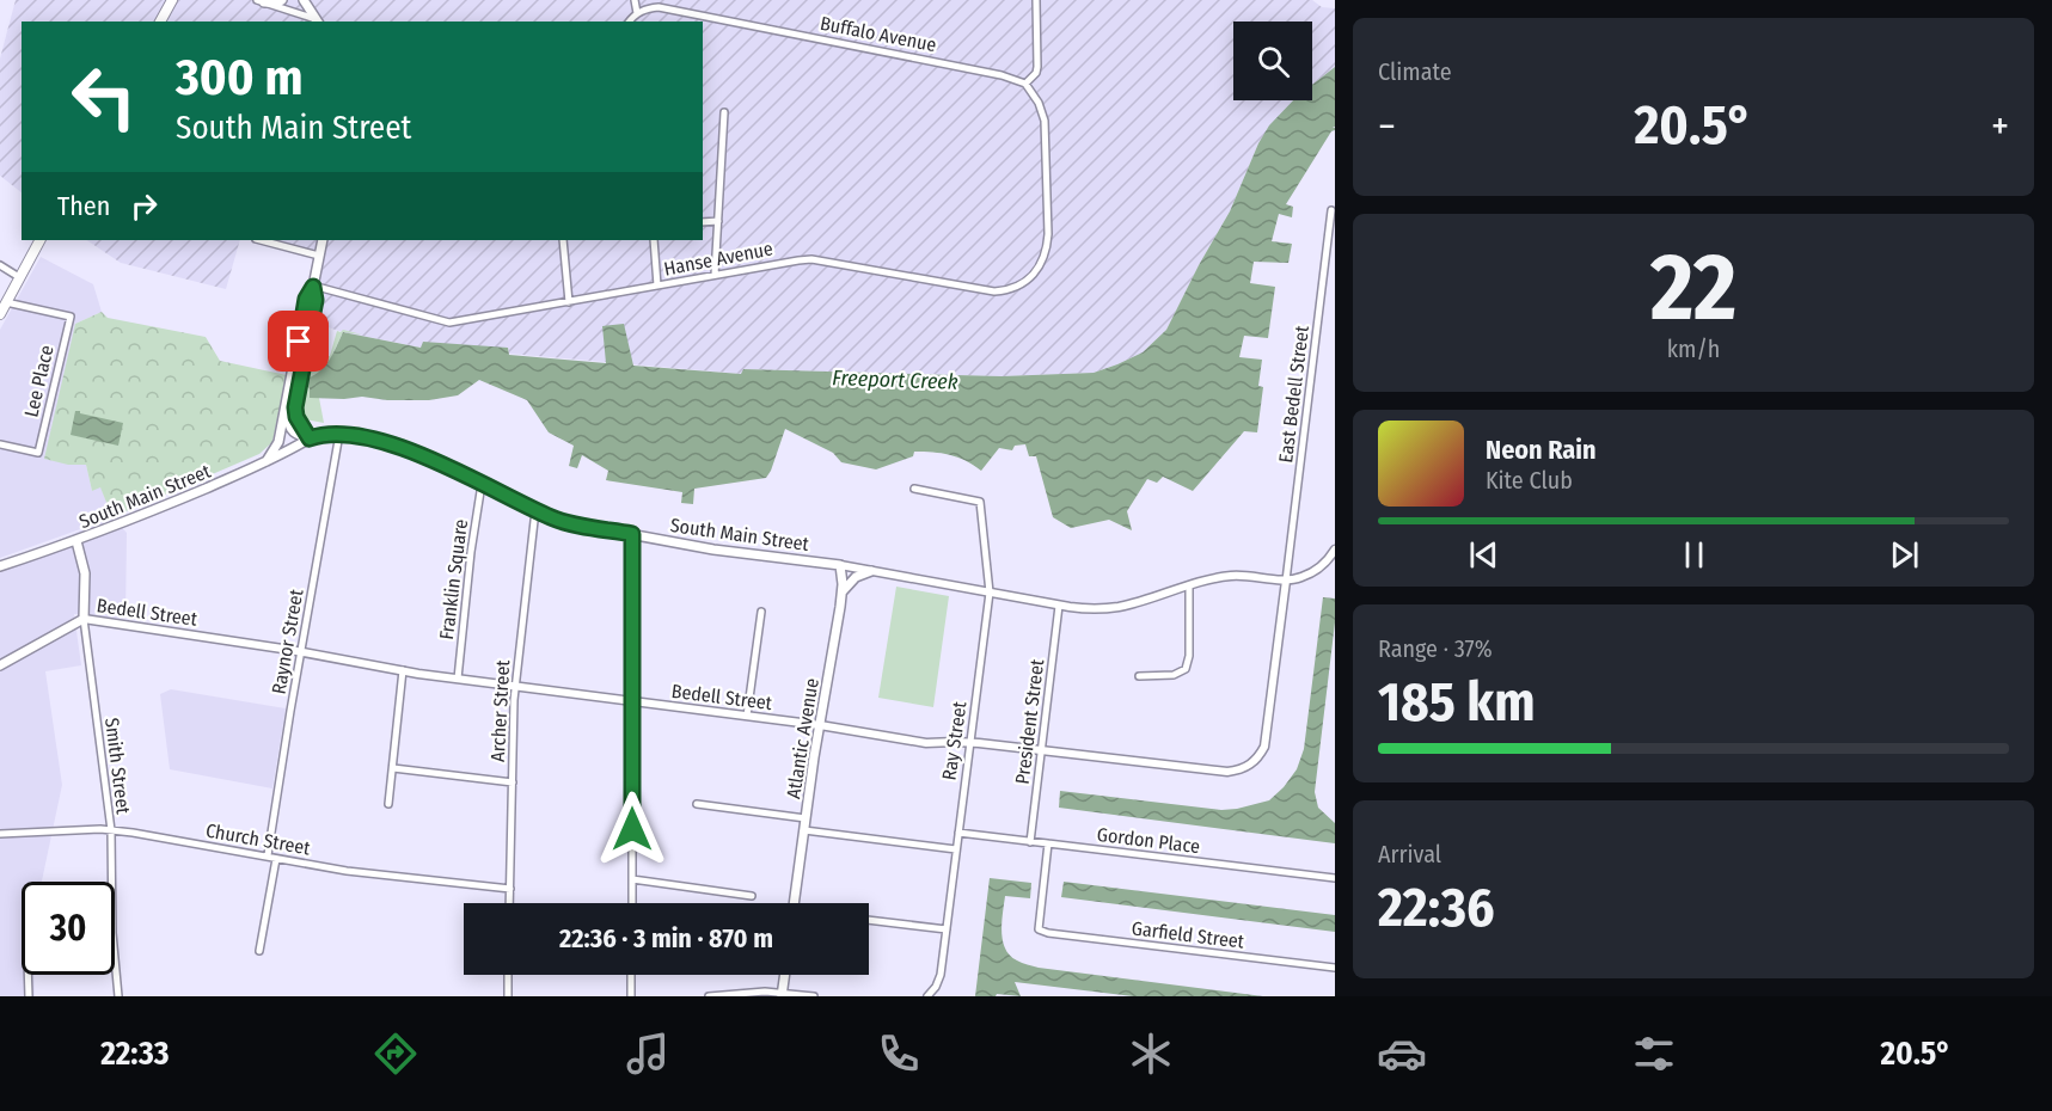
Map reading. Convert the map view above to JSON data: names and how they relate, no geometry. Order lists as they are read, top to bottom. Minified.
{"streets":{"main road":["South Main Street","Atlantic Avenue","Smith Street"],"street":["Buffalo Avenue","Hanse Avenue","Lee Place","East Bedell Street","Franklin Square","Bedell Street","Raynor Street","Archer Street","President Street","Ray Street","Church Street","Gordon Place","Garfield Street"]},"crossings":[["Buffalo Avenue","Hanse Avenue"],["East Bedell Street","South Main Street"],["East Bedell Street","Bedell Street"],["South Main Street","Franklin Square"],["South Main Street","Bedell Street"],["South Main Street","Raynor Street"],["South Main Street","Archer Street"],["South Main Street","President Street"],["South Main Street","Atlantic Avenue"],["South Main Street","Ray Street"],["South Main Street","Smith Street"],["Franklin Square","Bedell Street"],["Bedell Street","Raynor Street"],["Bedell Street","Archer Street"],["Bedell Street","President Street"],["Bedell Street","Atlantic Avenue"],["Bedell Street","Ray Street"],["Bedell Street","Smith Street"],["Raynor Street","Church Street"],["Archer Street","Church Street"],["President Street","Gordon Place"],["Ray Street","Gordon Place"],["Smith Street","Church Street"],["Gordon Place","Garfield Street"]],"water":["Freeport Creek"],"page":{"tile":["Climate",["22","km/h"],["Range · 37%","185 km"],["Arrival","22:36"]],"turn":["300 m","South Main Street"],"heat":["−","20.5°","+"],"then":"Then","song":["Neon Rain","Kite Club"],"limit":"30","trip":"22:36 · 3 min · 870 m","tabs":["22:33","20.5°"]}}
